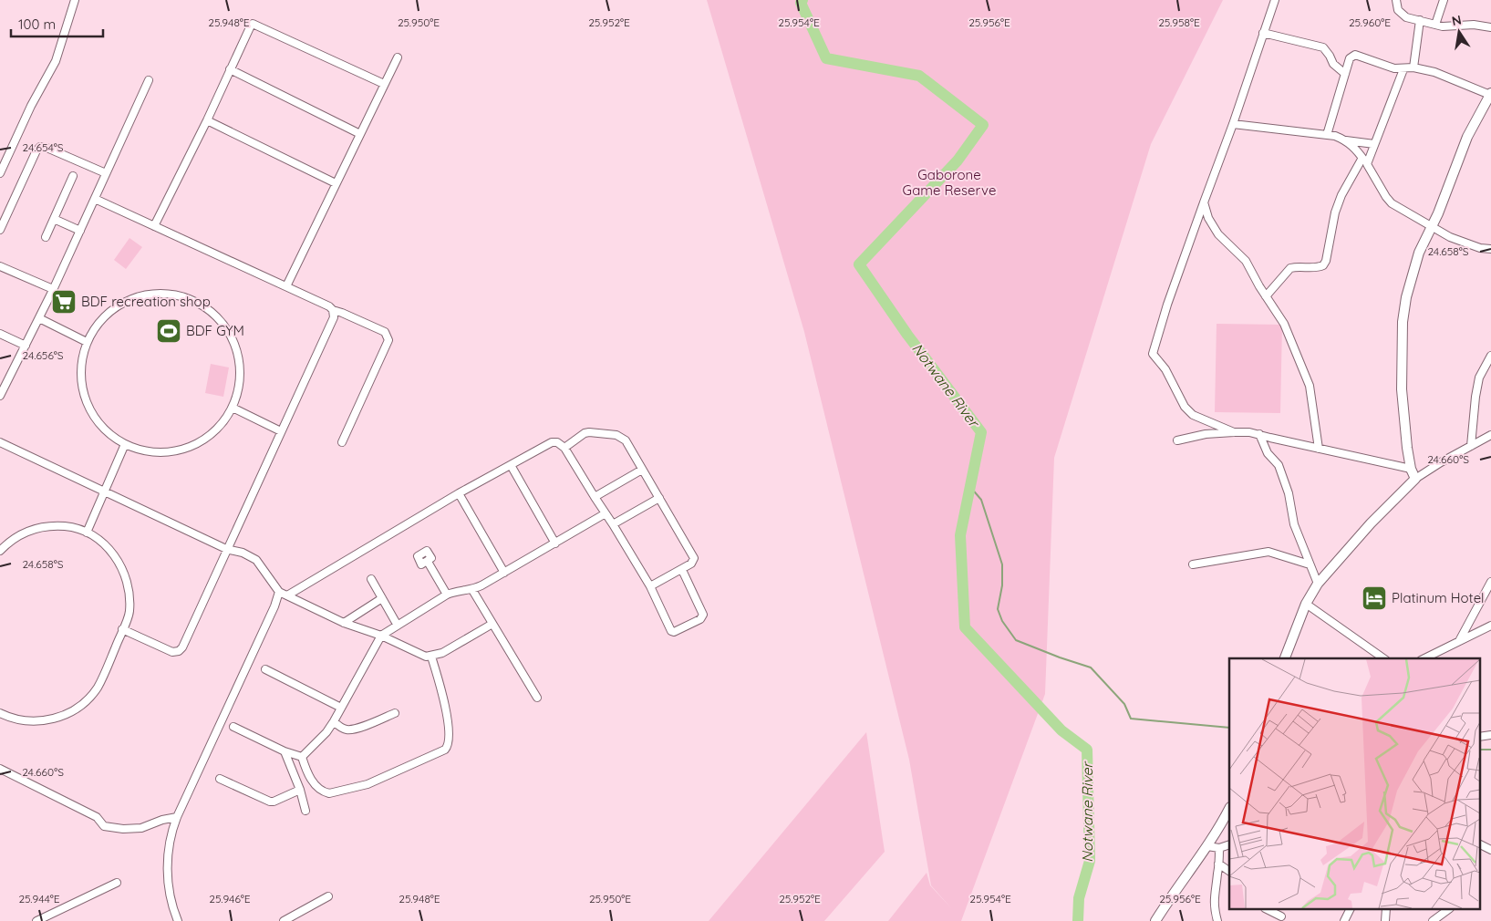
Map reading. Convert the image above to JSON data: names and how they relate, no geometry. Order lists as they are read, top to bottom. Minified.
{"water":["Notwane River"],"parks":["Gaborone Game Reserve"],"places":{"supermarket":["BDF recreation shop"],"sports":["BDF GYM"],"hotel":["Platinum Hotel"]},"scale_bar":"100 m","north":"top","coordinates":["25.948°E","25.950°E","25.952°E","25.954°E","25.956°E","25.958°E","25.960°E","24.654°S","24.658°S","24.656°S","24.660°S","25.944°E","25.946°E"]}
